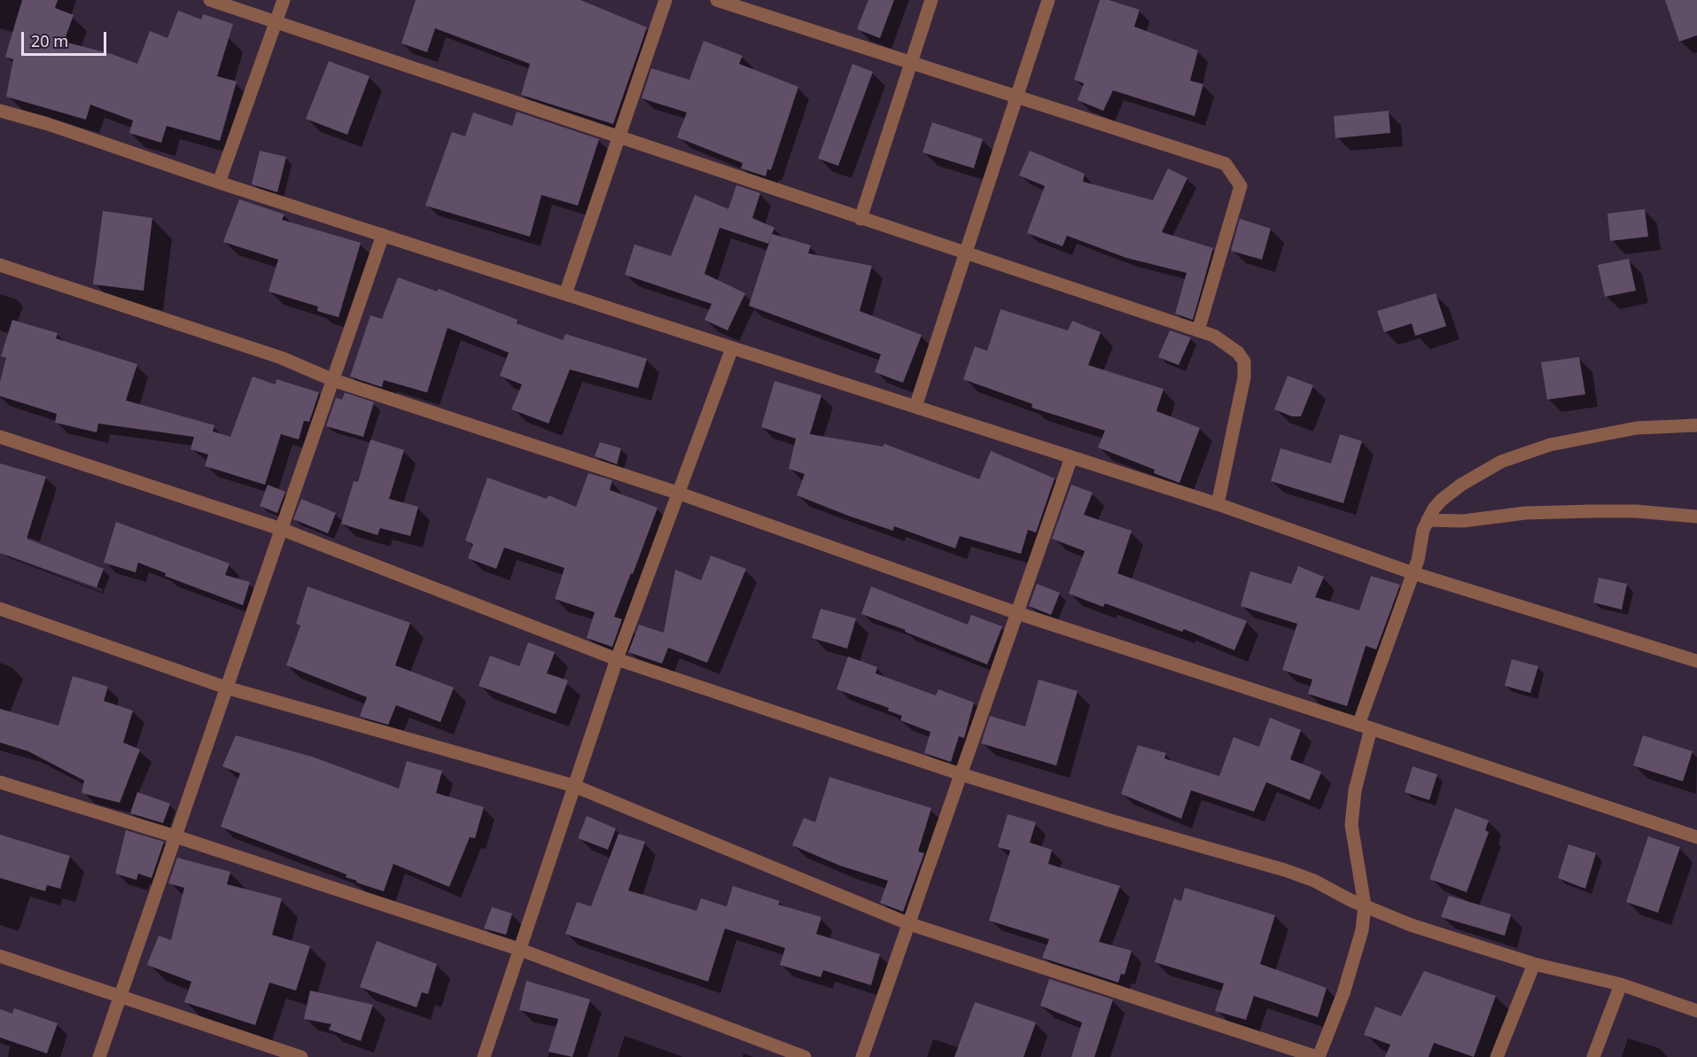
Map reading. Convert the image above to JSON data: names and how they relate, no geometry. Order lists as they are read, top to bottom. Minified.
{"scale_bar":"20 m"}
